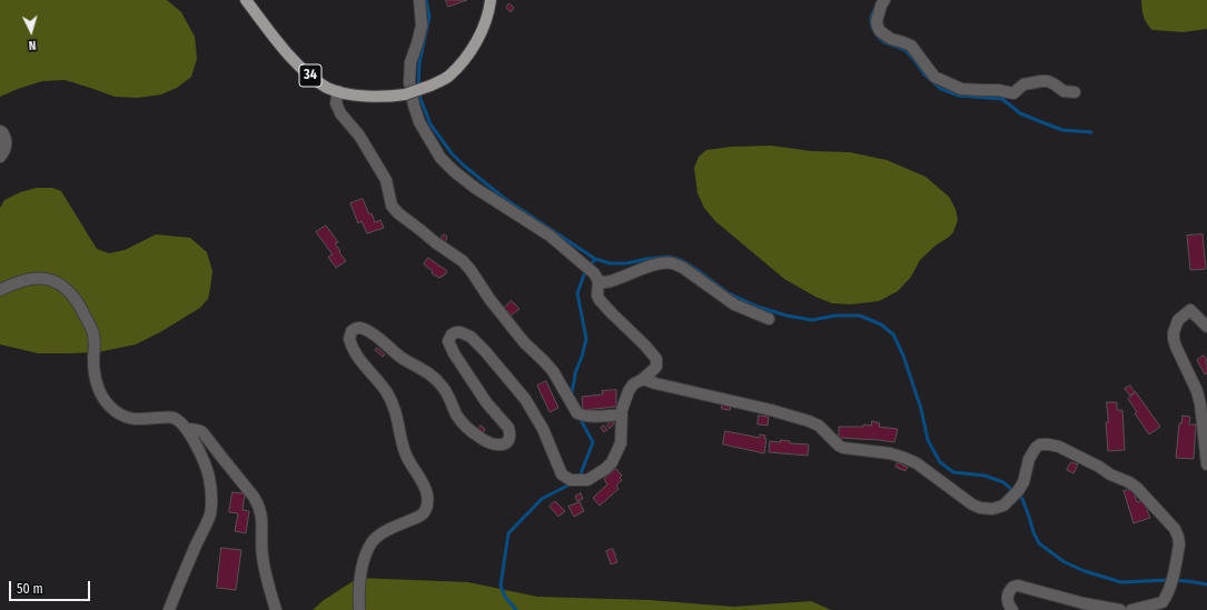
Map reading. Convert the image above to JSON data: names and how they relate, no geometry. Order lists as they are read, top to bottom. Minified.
{"streets":{"main road":["34"]},"scale_bar":"50 m","north":"bottom"}
